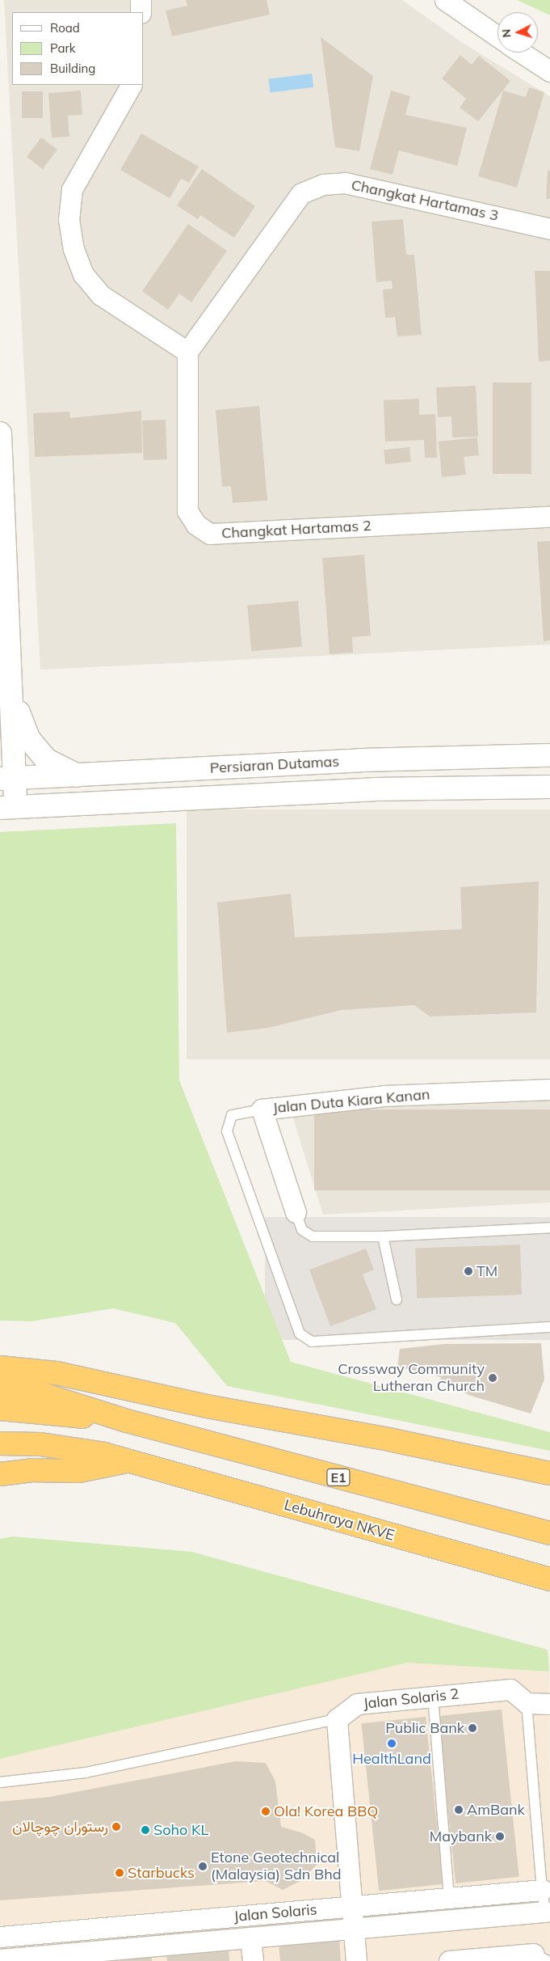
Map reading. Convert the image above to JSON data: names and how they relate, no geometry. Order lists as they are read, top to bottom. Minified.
{"streets":{"highway":["E1","Lebuhraya NKVE"],"street":["Changkat Hartamas 3","Changkat Hartamas 2","Persiaran Dutamas","Jalan Duta Kiara Kanan","Jalan Solaris 2","Jalan Solaris"]},"crossings":[["Changkat Hartamas 3","Changkat Hartamas 2"]],"places":["TM","Crossway Community Lutheran Church","Public Bank","HealthLand","AmBank","Ola! Korea BBQ","رستوران چوچالان","Soho KL","Maybank","Etone Geotechnical (Malaysia) Sdn Bhd","Starbucks"],"legend":["Road","Park","Building"],"north":"left"}
